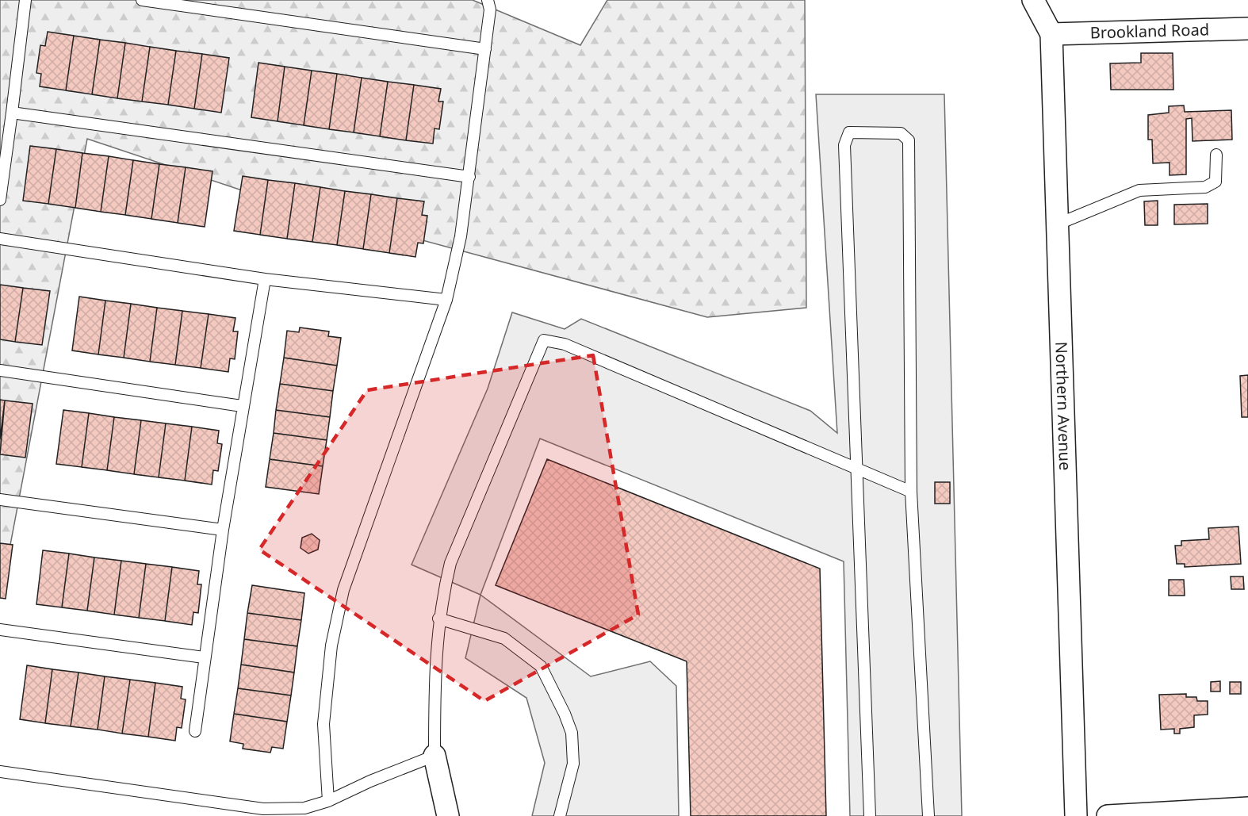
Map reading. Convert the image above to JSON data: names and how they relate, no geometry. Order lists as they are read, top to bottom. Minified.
{"streets":{"street":["Brookland Road","Northern Avenue"]},"crossings":[["Brookland Road","Northern Avenue"]]}
